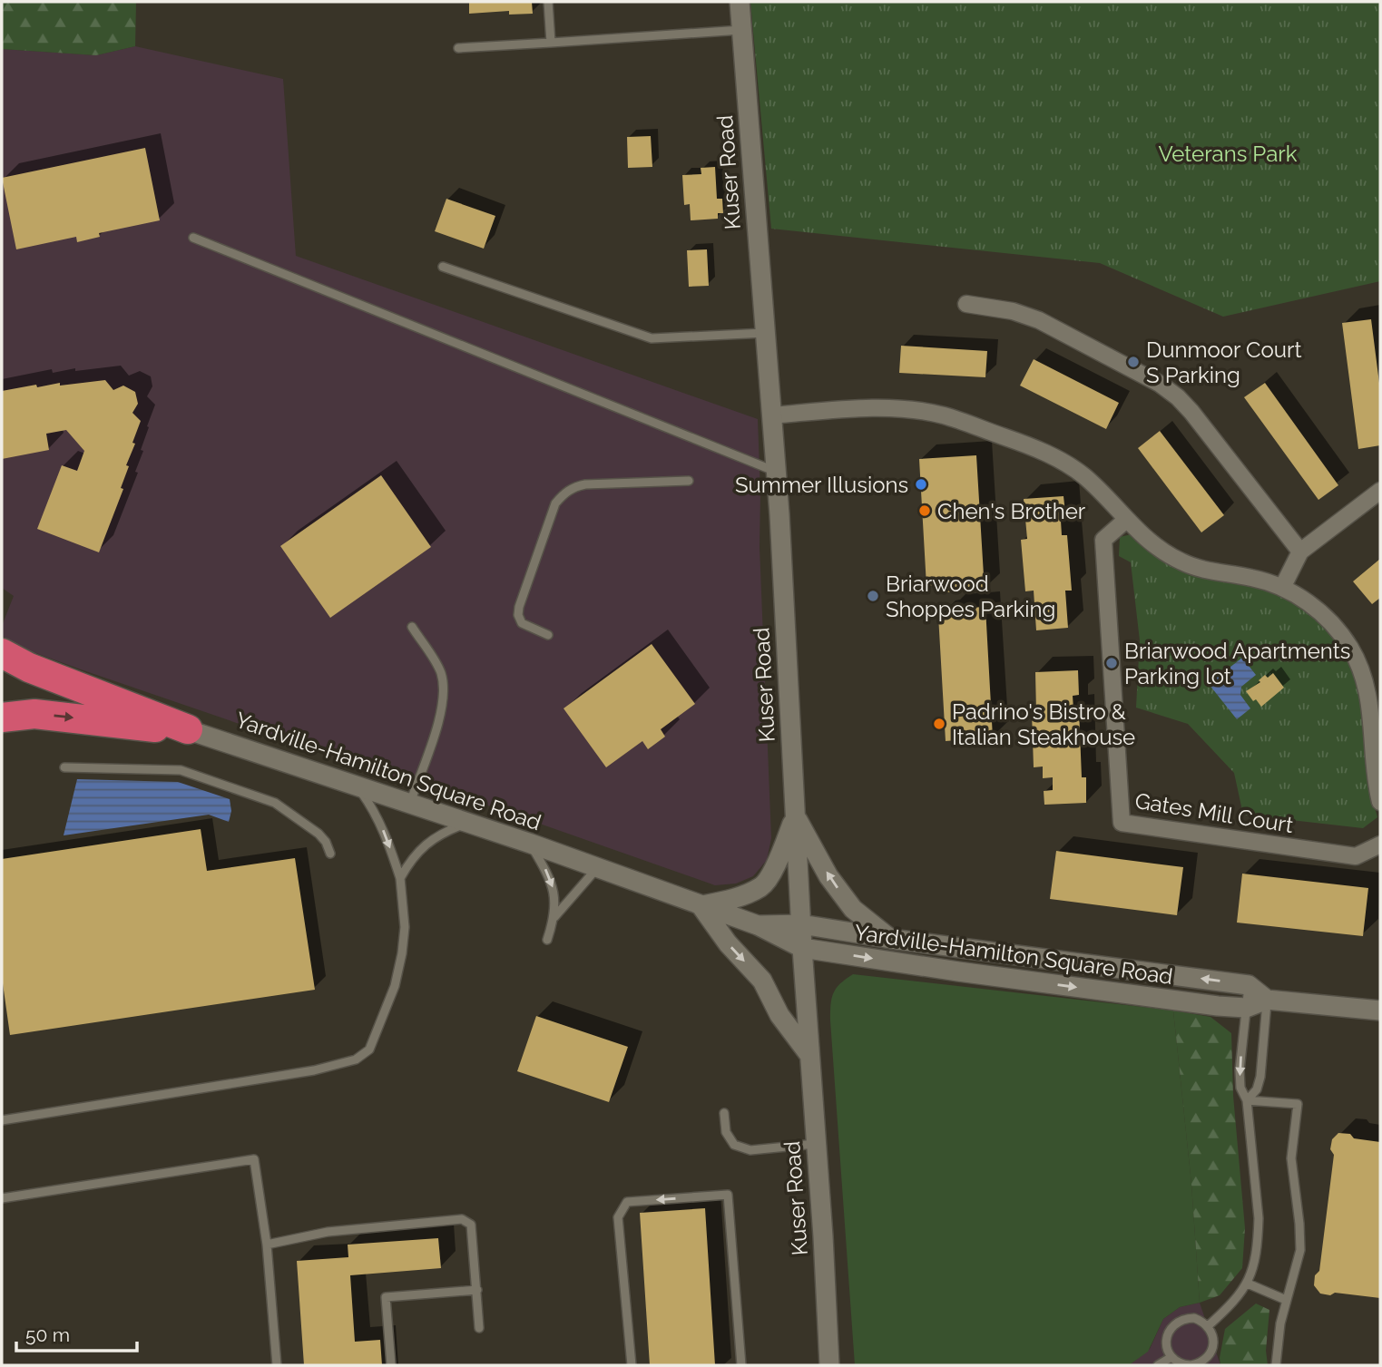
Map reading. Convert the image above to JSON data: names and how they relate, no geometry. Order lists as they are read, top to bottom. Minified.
{"streets":{"street":["Kuser Road","Yardville-Hamilton Square Road","Gates Mill Court"]},"crossings":[["Kuser Road","Yardville-Hamilton Square Road"]],"parks":["Veterans Park"],"places":["Dunmoor Court S Parking","Summer Illusions","Chen's Brother","Briarwood Shoppes Parking","Briarwood Apartments Parking lot","Padrino's Bistro & Italian Steakhouse"],"scale_bar":"50 m"}
